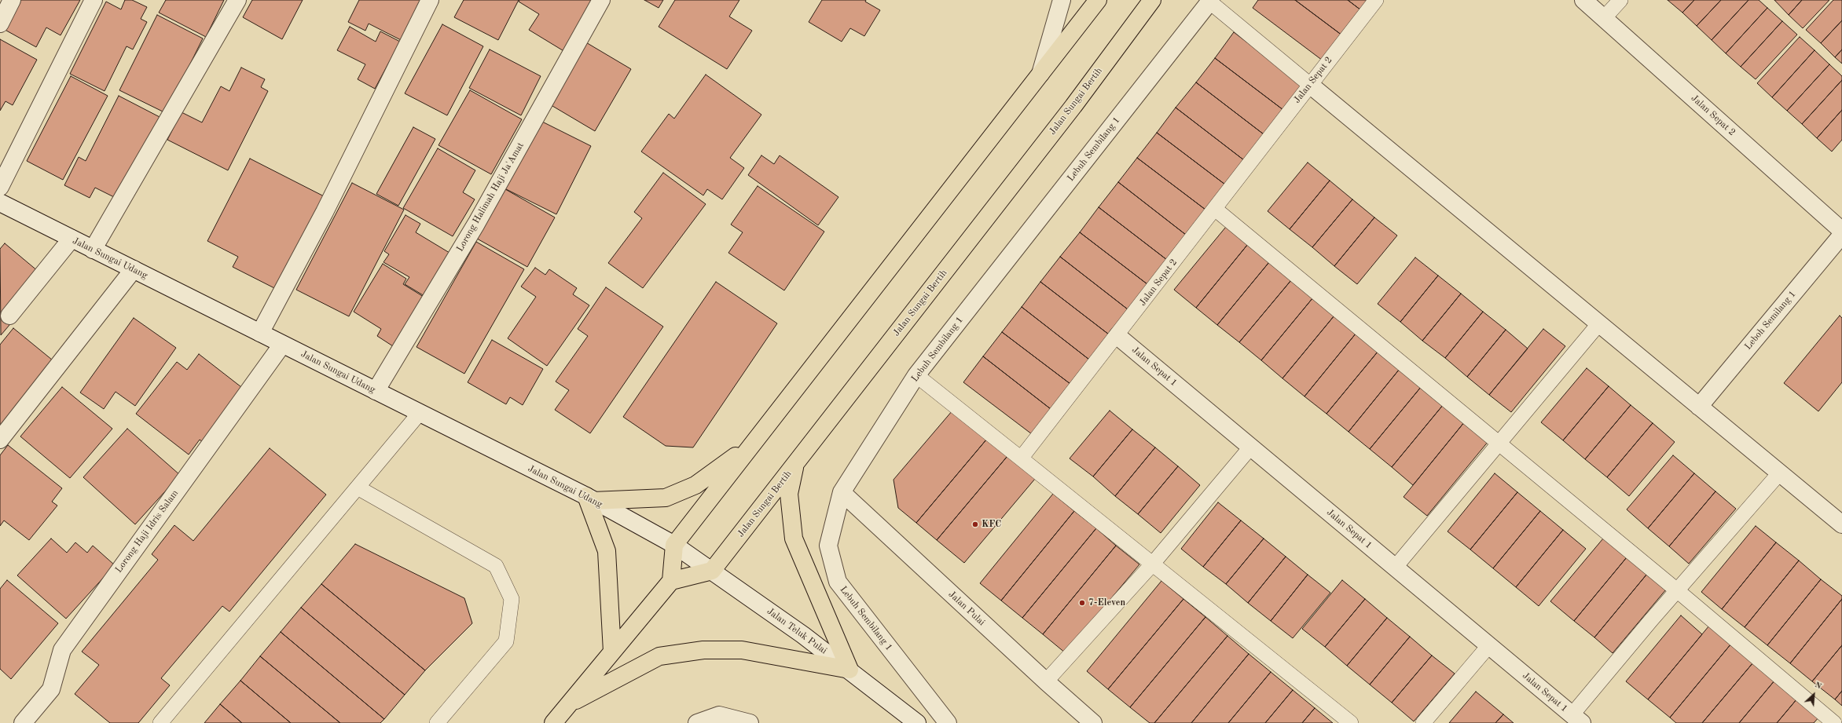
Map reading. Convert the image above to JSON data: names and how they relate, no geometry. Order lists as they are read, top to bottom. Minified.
{"streets":{"main road":["Jalan Sungai Bertih"],"street":["Jalan Sepat 2","Lebuh Sembilang 1","Lorong Halimah Haji Ja'Amat","Jalan Sungai Udang","Leboh Semilang 1","Jalan Sepat 1","Lorong Haji Idris Salam","Jalan Pulai","Jalan Teluk Pulai"]},"crossings":[["Jalan Sepat 2","Jalan Sepat 1"],["Jalan Sungai Bertih","Jalan Teluk Pulai"],["Lebuh Sembilang 1","Jalan Pulai"],["Lorong Halimah Haji Ja'Amat","Jalan Sungai Udang"],["Jalan Sungai Udang","Lorong Haji Idris Salam"],["Jalan Sungai Udang","Jalan Teluk Pulai"]],"places":["KFC","7-Eleven"],"north":"top right"}
